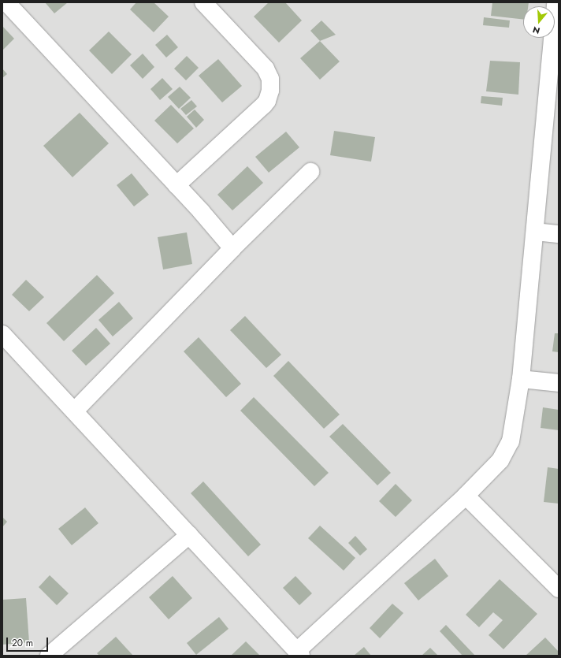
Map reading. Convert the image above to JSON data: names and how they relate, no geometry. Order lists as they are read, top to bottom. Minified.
{"scale_bar":"20 m","north":"bottom"}
